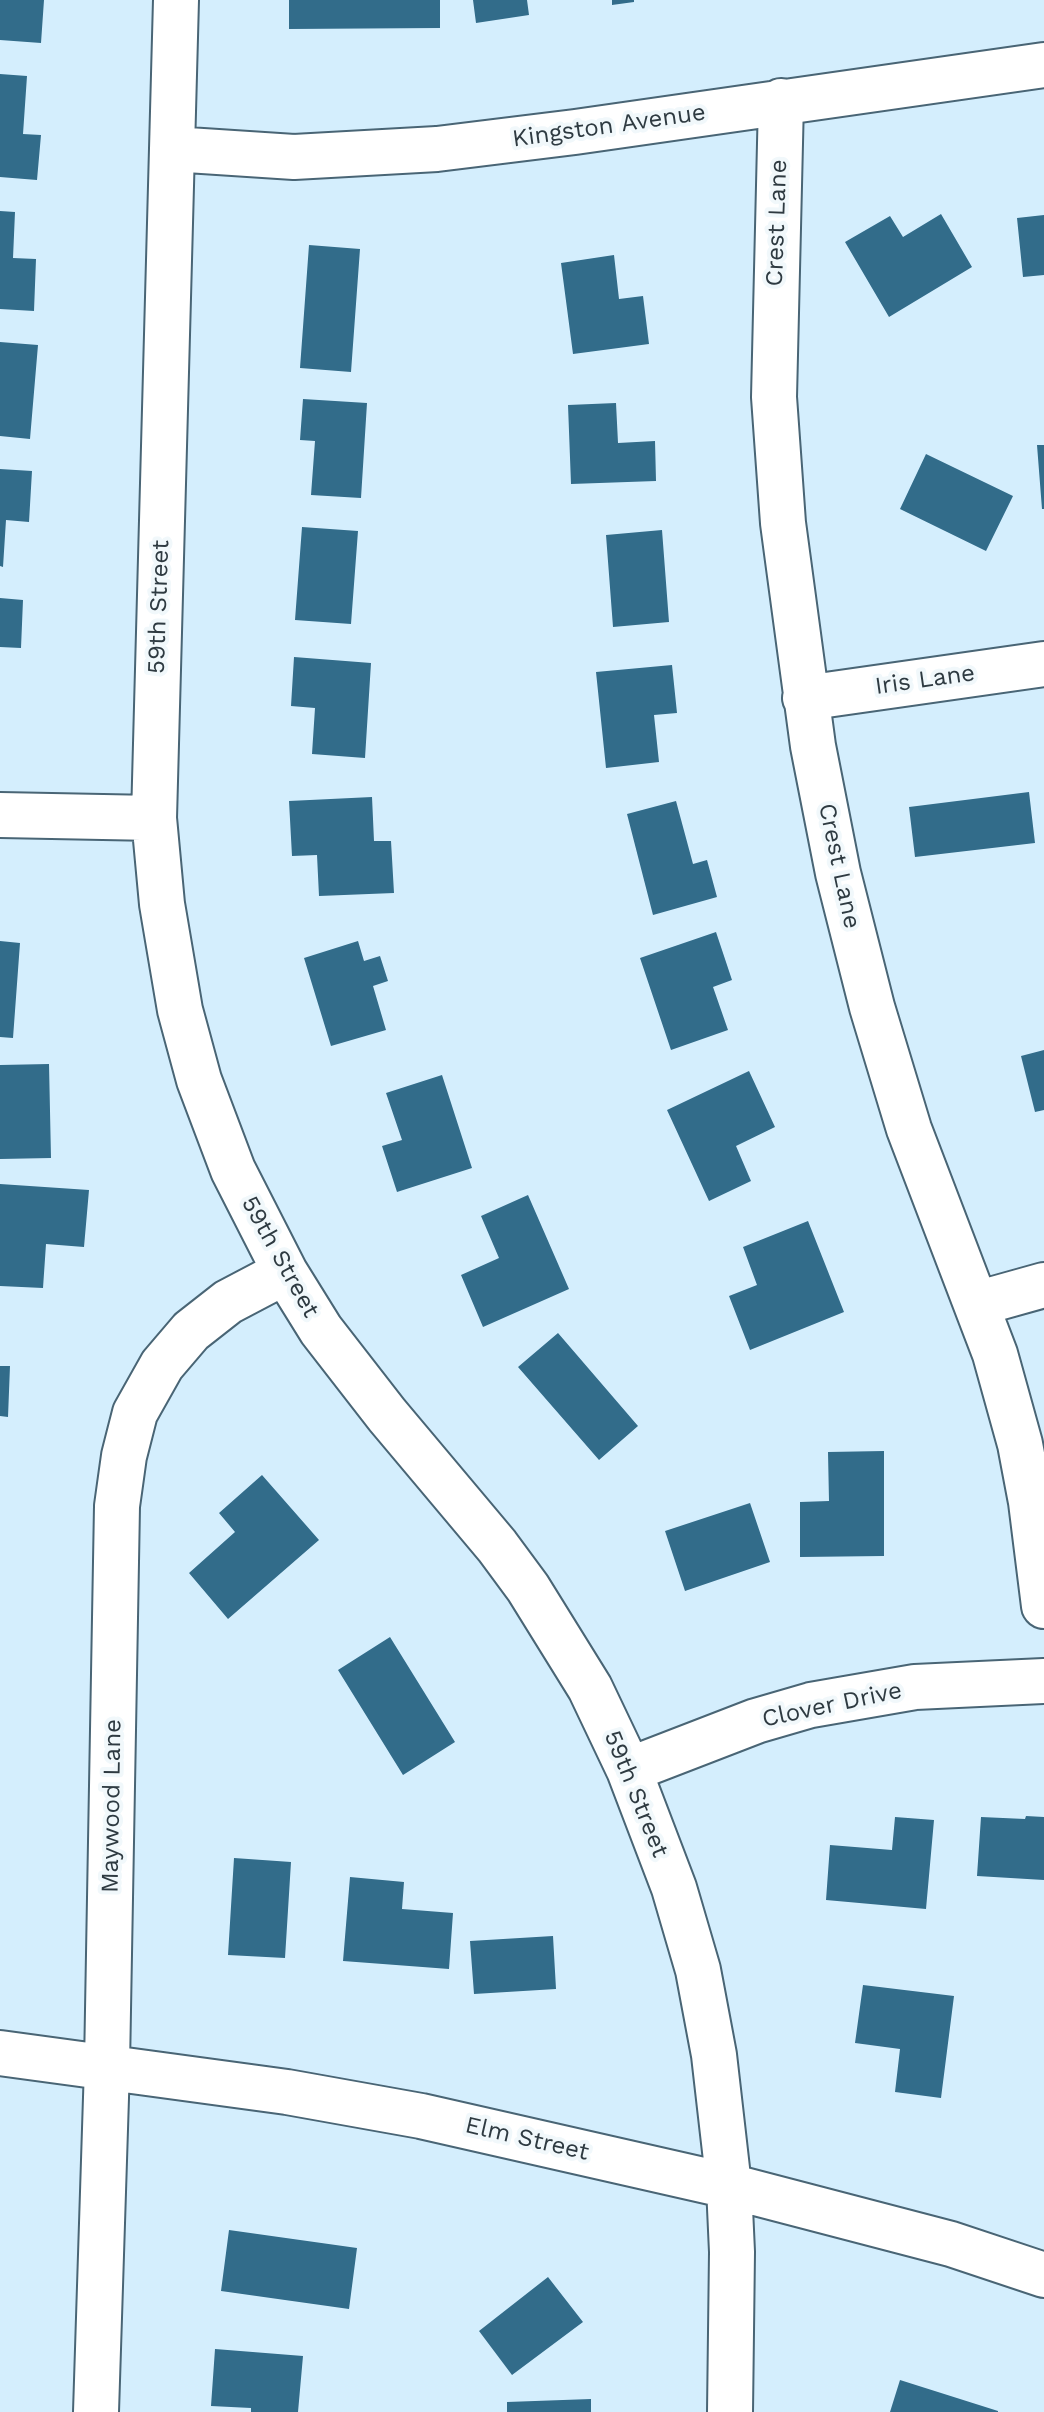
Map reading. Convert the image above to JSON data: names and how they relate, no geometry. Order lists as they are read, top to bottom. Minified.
{"streets":{"street":["Kingston Avenue","Crest Lane","59th Street","Iris Lane","Clover Drive","Maywood Lane","Elm Street"]},"crossings":[["Kingston Avenue","Crest Lane"],["Kingston Avenue","59th Street"],["Crest Lane","Iris Lane"],["59th Street","Clover Drive"],["59th Street","Maywood Lane"],["59th Street","Elm Street"],["Maywood Lane","Elm Street"]]}
